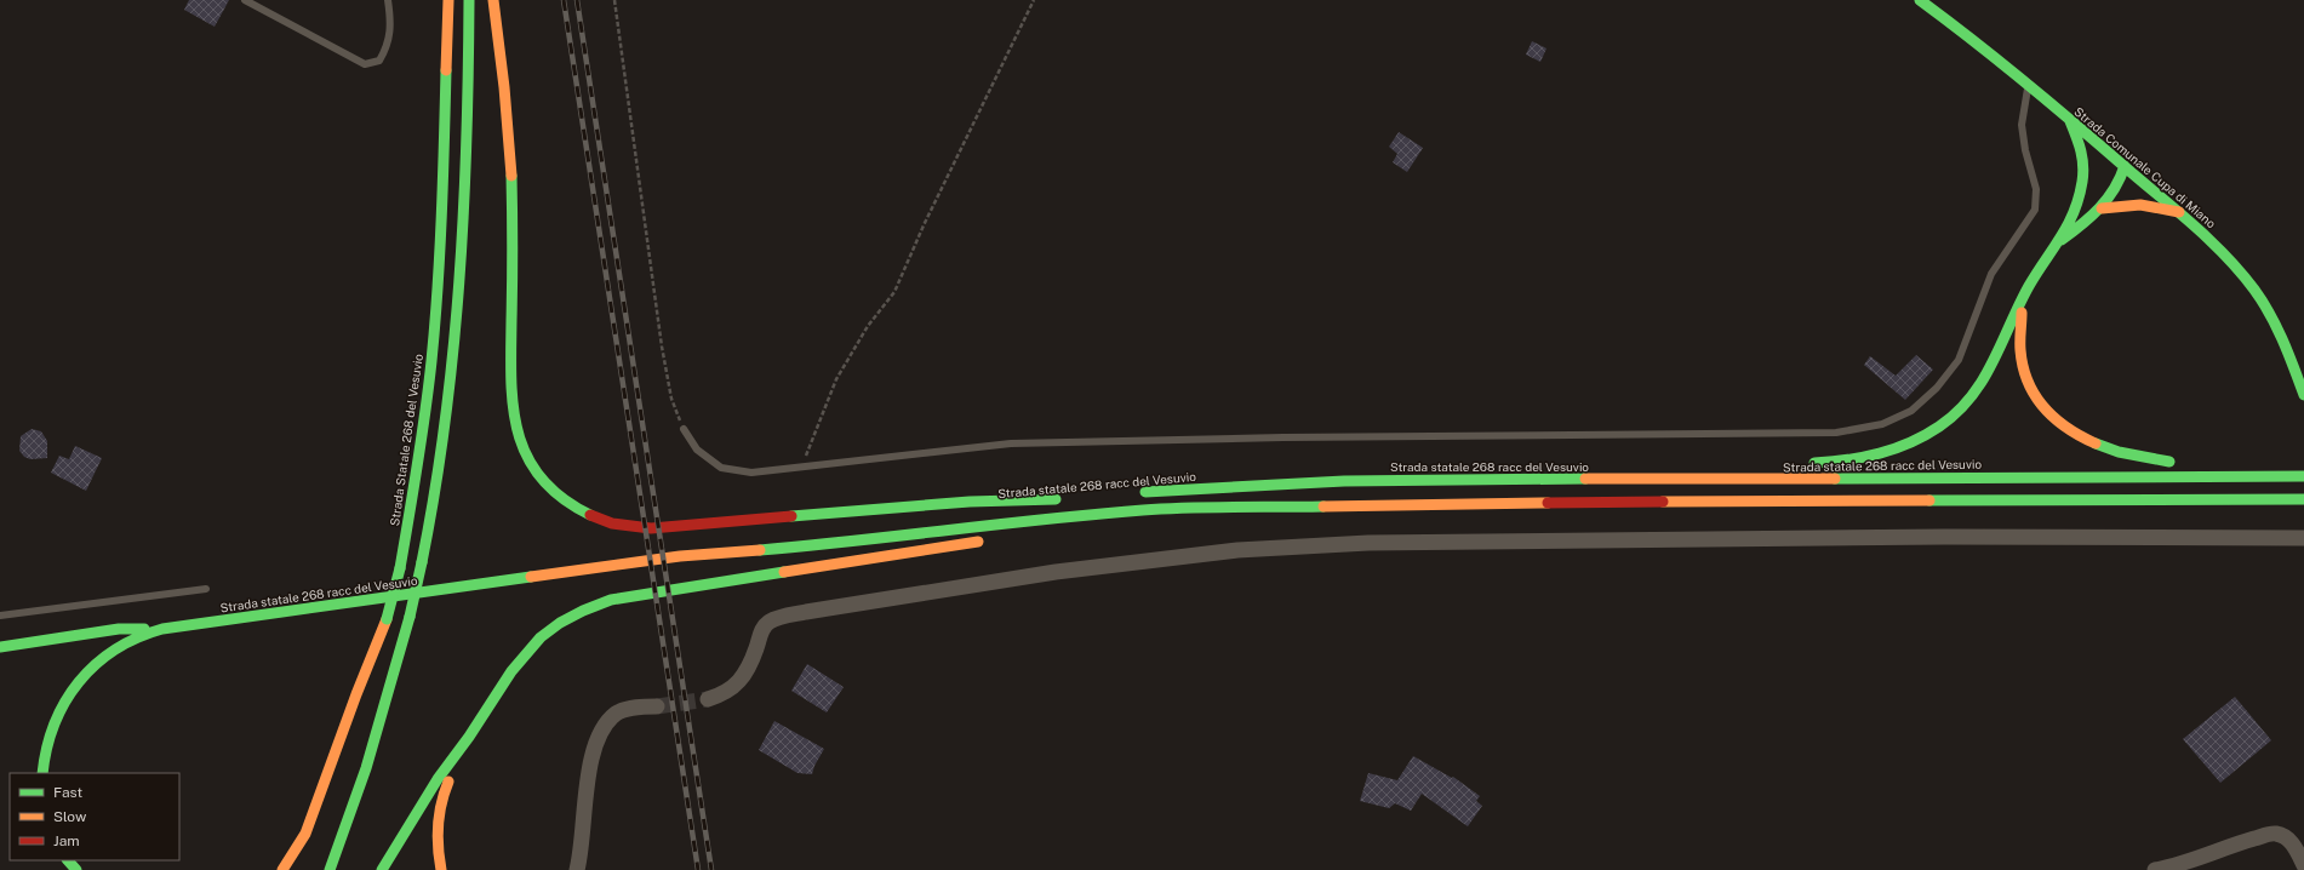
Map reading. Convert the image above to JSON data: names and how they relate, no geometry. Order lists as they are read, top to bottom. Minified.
{"streets":{"main road":["Strada Comunale Cupa di Miano","Strada Statale 268 del Vesuvio","Strada statale 268 racc del Vesuvio"]},"legend":["Fast","Slow","Jam"]}
